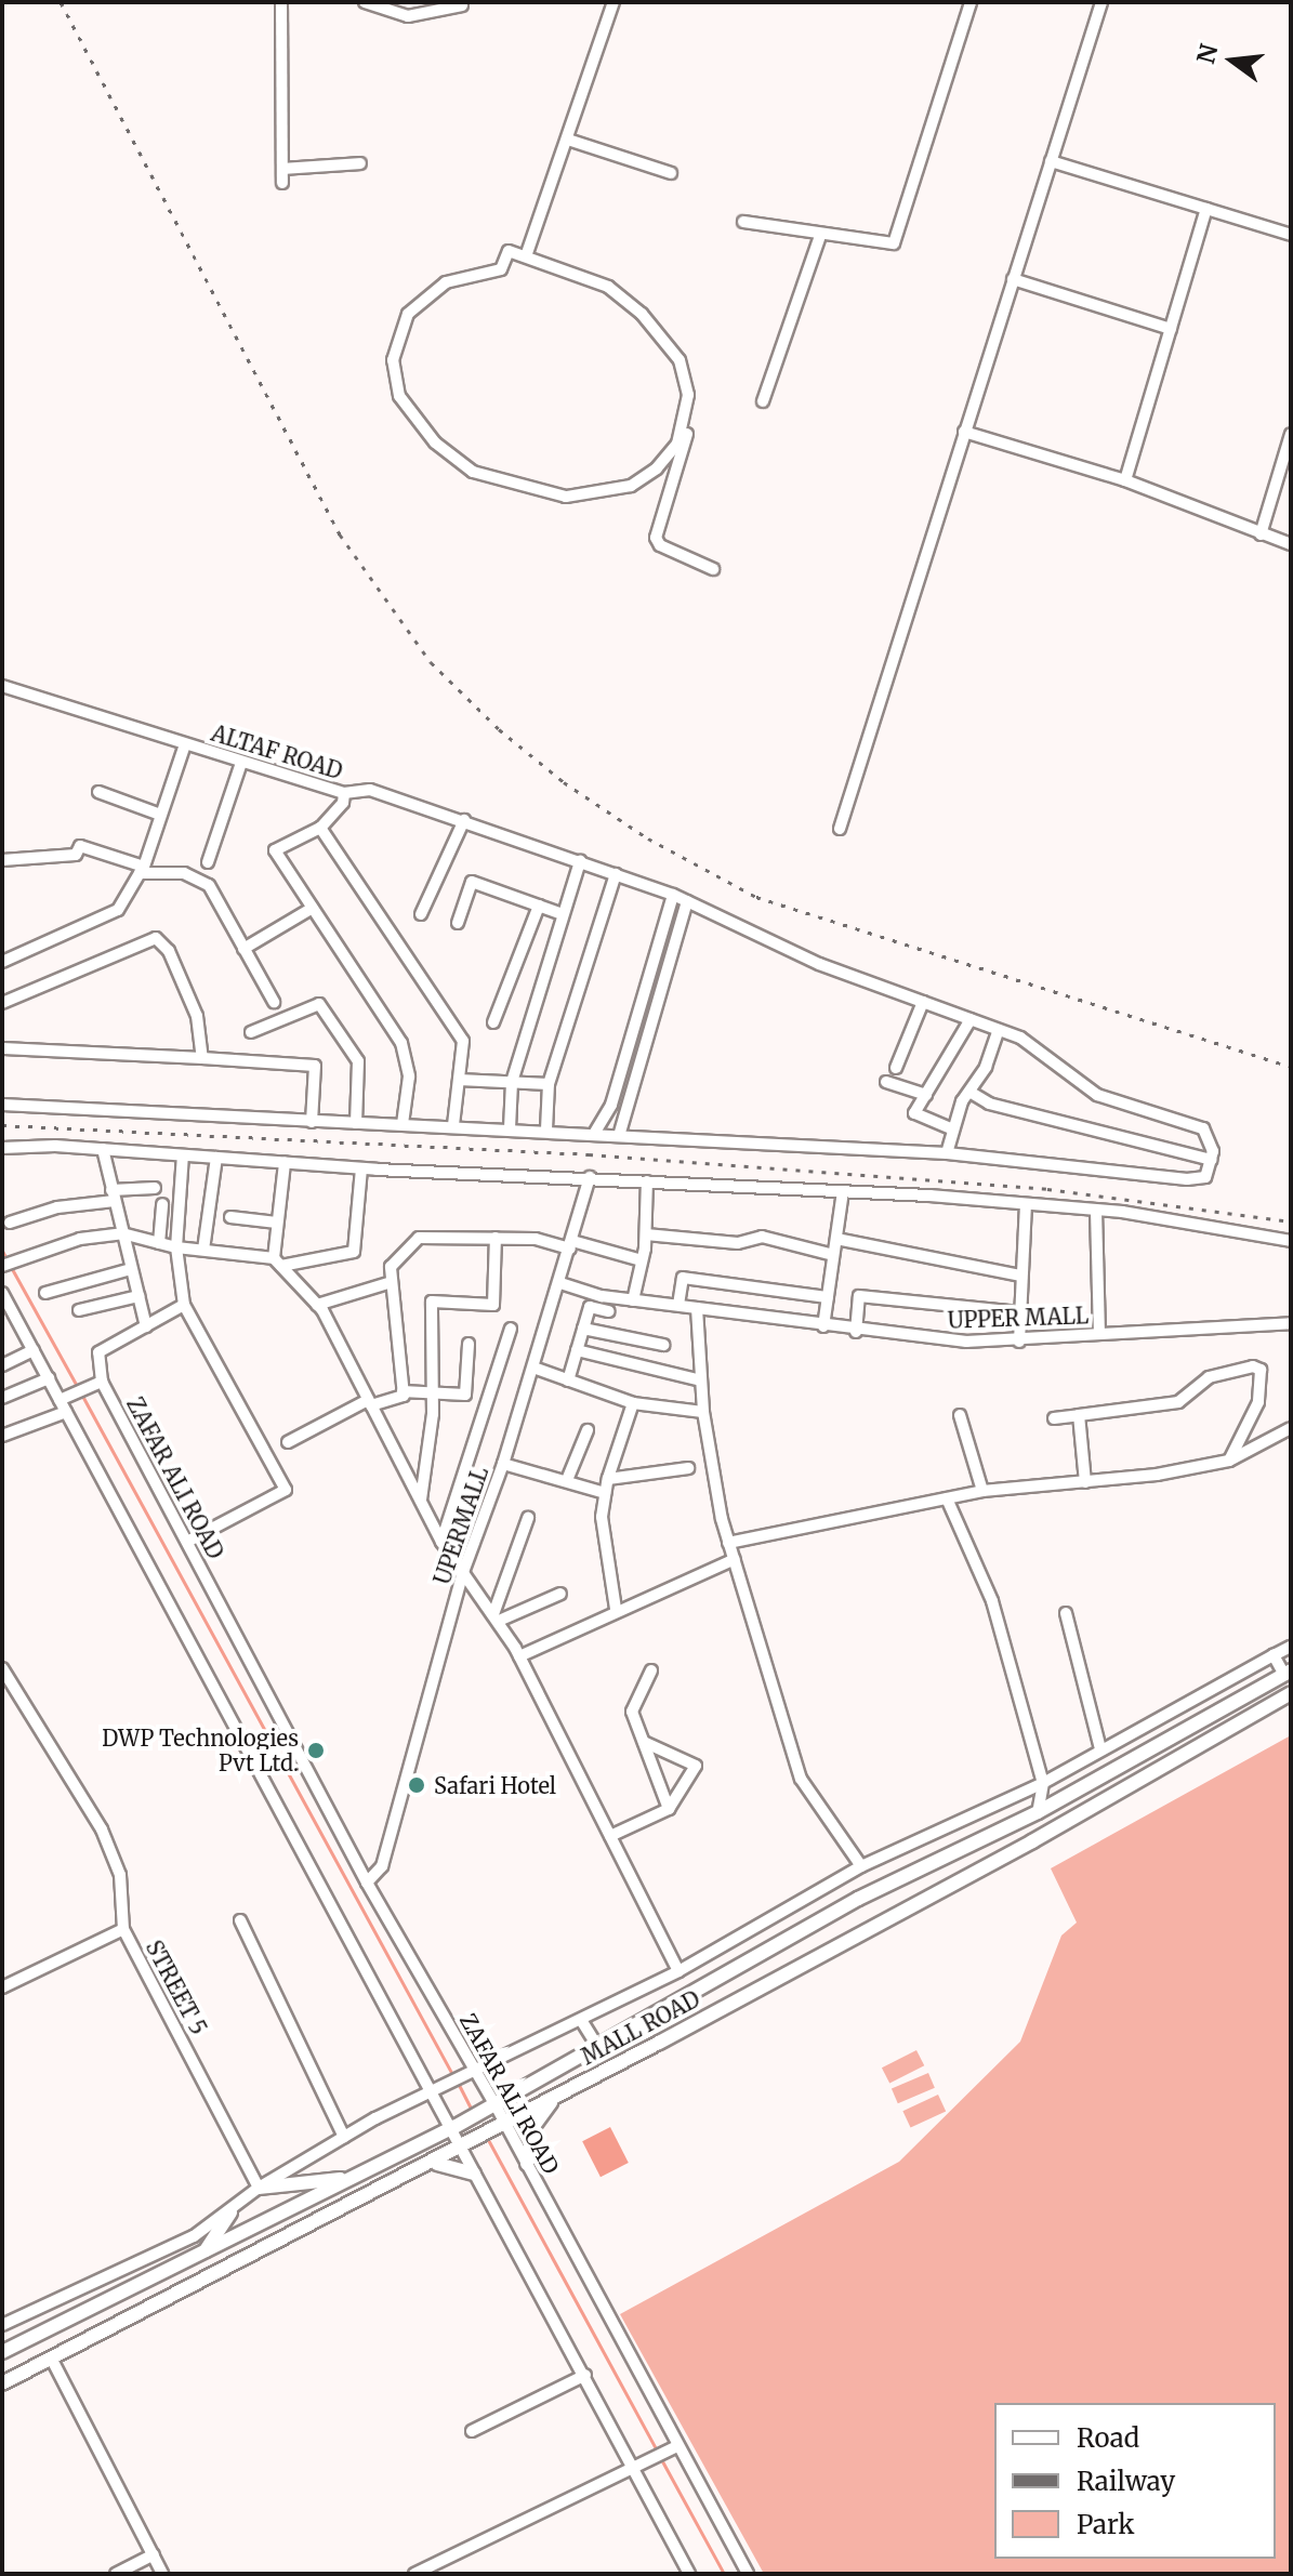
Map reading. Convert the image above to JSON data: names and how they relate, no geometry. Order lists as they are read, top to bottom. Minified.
{"streets":{"main road":["MALL ROAD"],"street":["ALTAF ROAD","UPPER MALL","ZAFAR ALI ROAD","UPERMALL","STREET 5"]},"crossings":[["UPPER MALL","UPERMALL"],["ZAFAR ALI ROAD","UPERMALL"],["ZAFAR ALI ROAD","MALL ROAD"]],"places":["DWP Technologies Pvt Ltd.","Safari Hotel"],"legend":["Road","Railway","Park"],"north":"left"}
